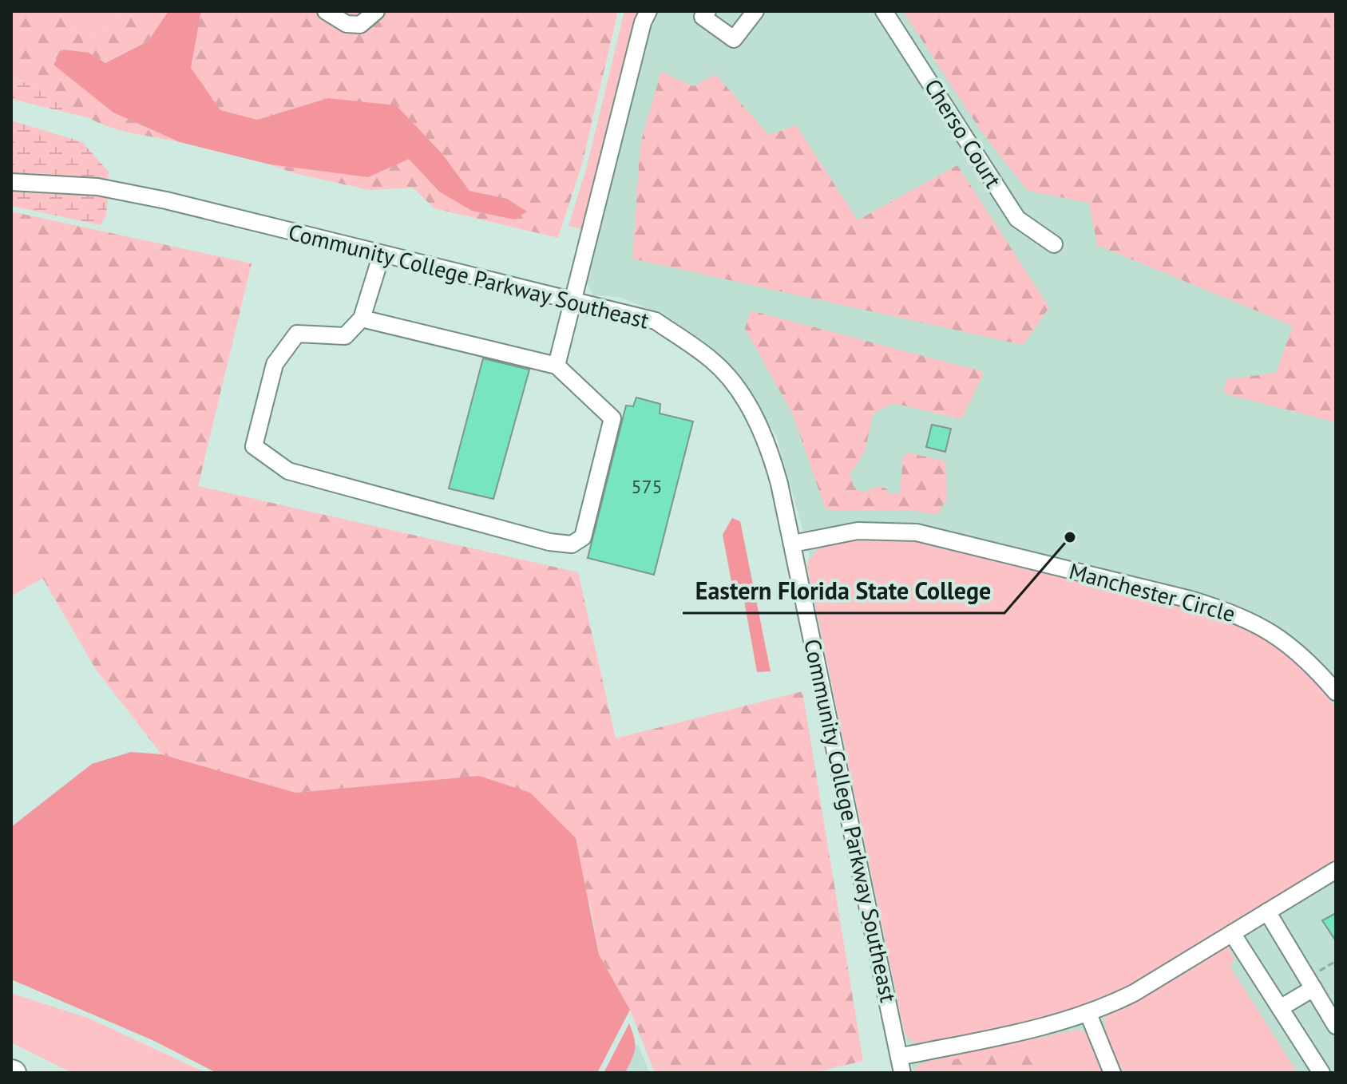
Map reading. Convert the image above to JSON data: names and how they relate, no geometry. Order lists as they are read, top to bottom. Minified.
{"streets":{"street":["Cherso Court","Community College Parkway Southeast","Manchester Circle"]},"crossings":[["Community College Parkway Southeast","Manchester Circle"]],"places":["Eastern Florida State College"],"house_numbers":["575"]}
